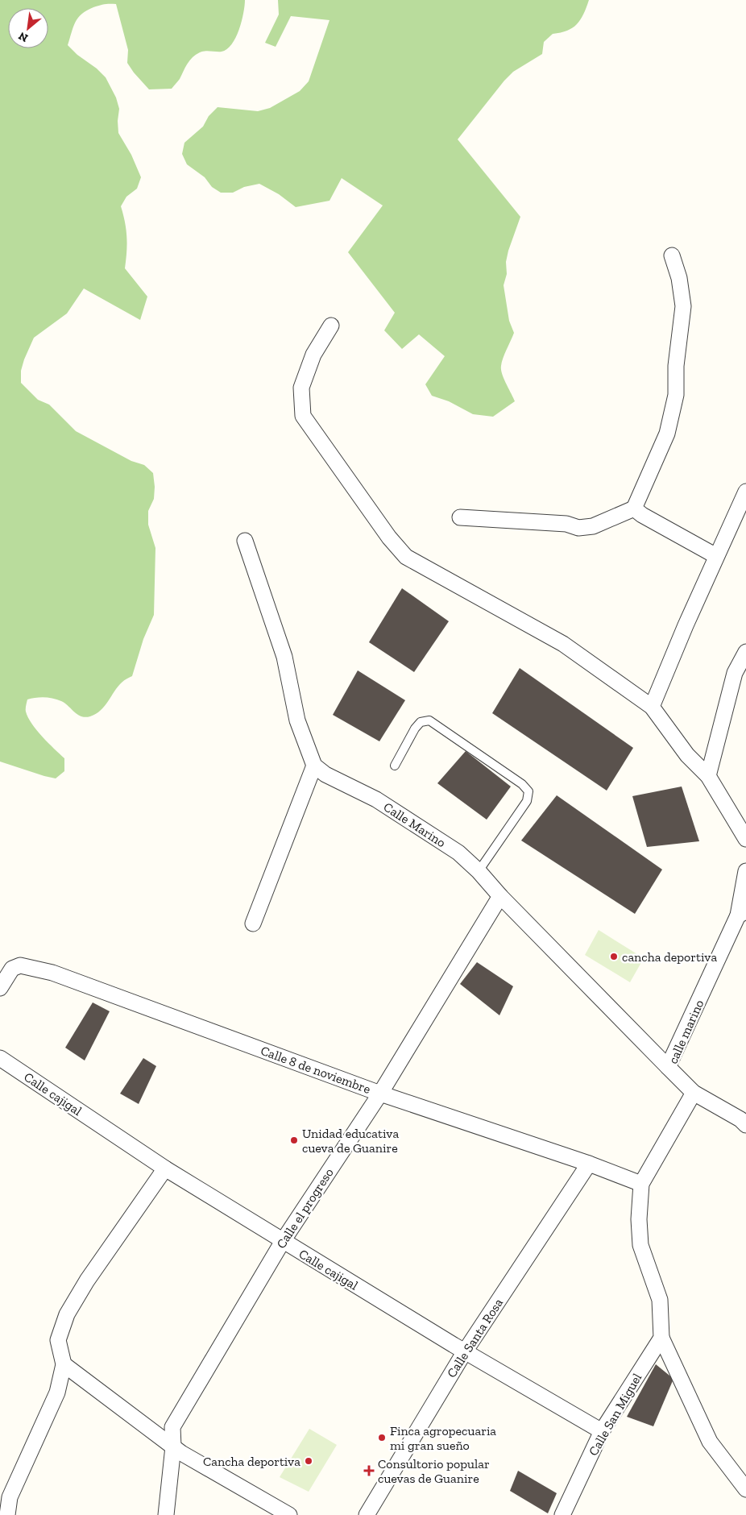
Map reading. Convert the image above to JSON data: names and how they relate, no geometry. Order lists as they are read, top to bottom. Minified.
{"streets":{"street":["Calle Marino","calle marino","Calle 8 de noviembre","Calle cajigal","Calle el progreso","Calle Santa Rosa","Calle San Miguel"]},"crossings":[["Calle Marino","calle marino"],["Calle Marino","Calle el progreso"],["Calle 8 de noviembre","Calle el progreso"],["Calle 8 de noviembre","Calle Santa Rosa"],["Calle cajigal","Calle el progreso"],["Calle cajigal","Calle Santa Rosa"],["Calle cajigal","Calle San Miguel"]],"places":{"other":["cancha deportiva","Unidad educativa cueva de Guanire","Finca agropecuaria mi gran sueño","Cancha deportiva"],"health":["Consultorio popular cuevas de Guanire"]},"north":"bottom left"}
